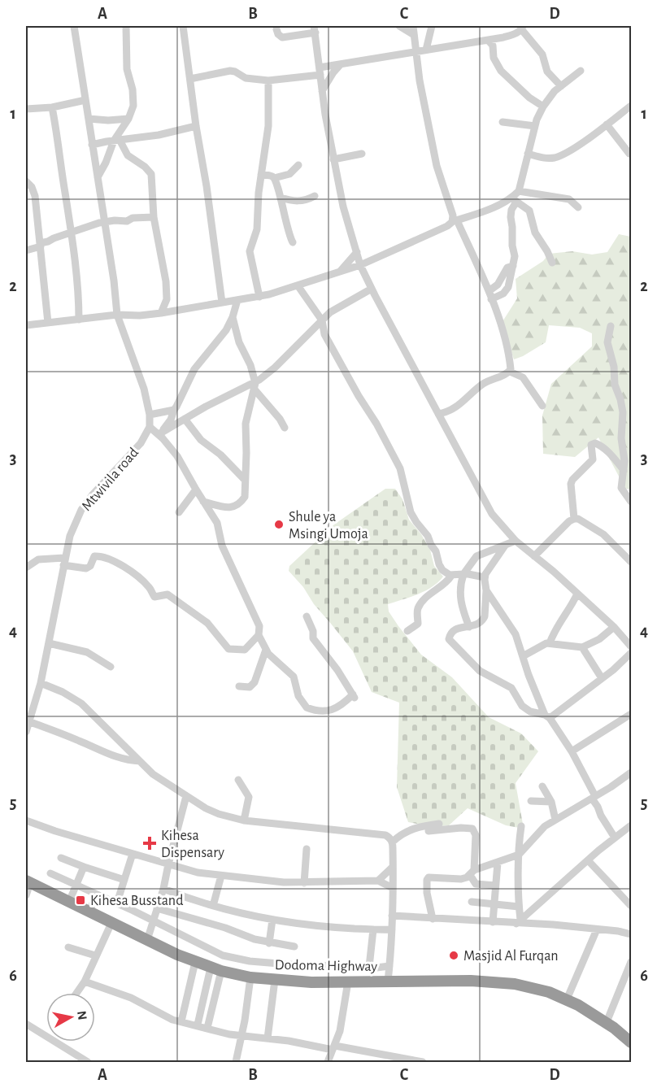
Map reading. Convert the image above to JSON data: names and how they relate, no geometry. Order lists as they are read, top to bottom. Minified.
{"streets":{"highway":["Dodoma Highway"],"street":["Mtwivila road"]},"places":{"other":["Shule ya Msingi Umoja","Masjid Al Furqan"],"health":["Kihesa Dispensary"],"transit":["Kihesa Busstand"]},"north":"right","grid":{"columns":["A","B","C","D"],"rows":["1","2","3","4","5","6"]}}
